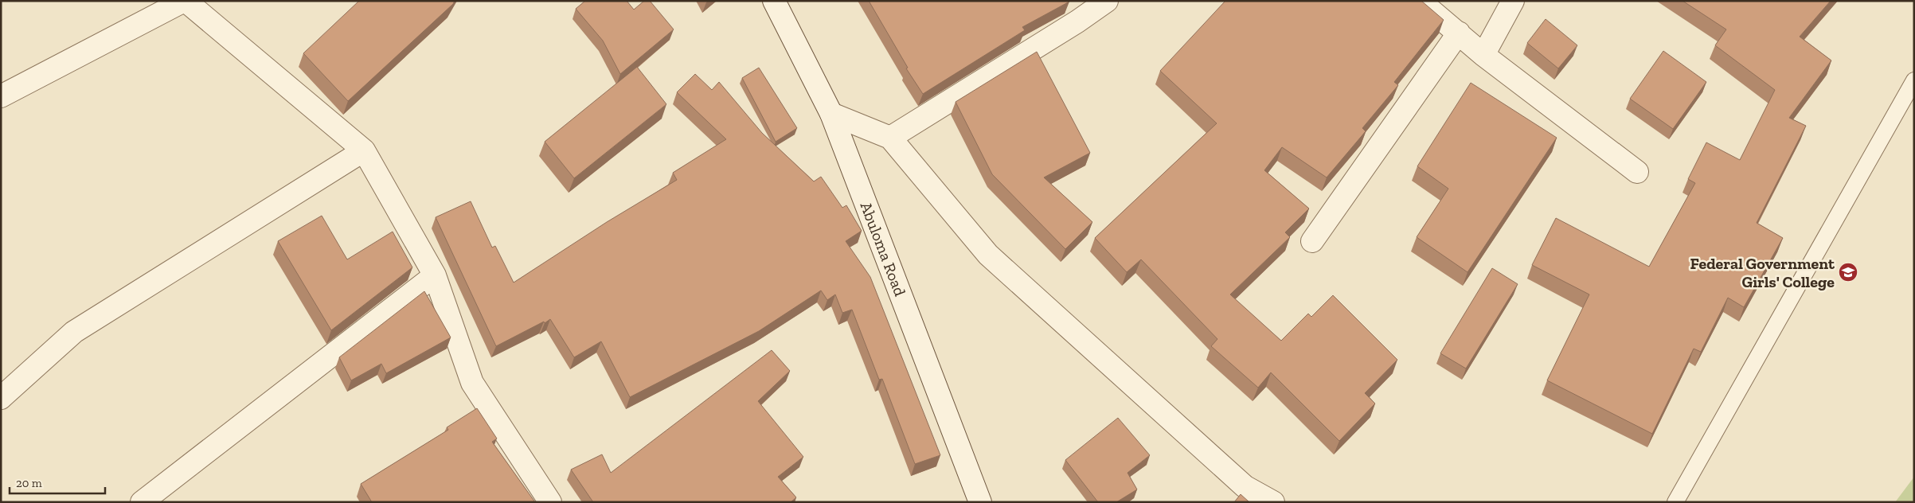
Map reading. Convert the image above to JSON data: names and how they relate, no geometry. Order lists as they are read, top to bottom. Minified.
{"streets":{"street":["Abuloma Road"]},"places":{"school or university":["Federal Government Girls' College"]},"scale_bar":"20 m"}
